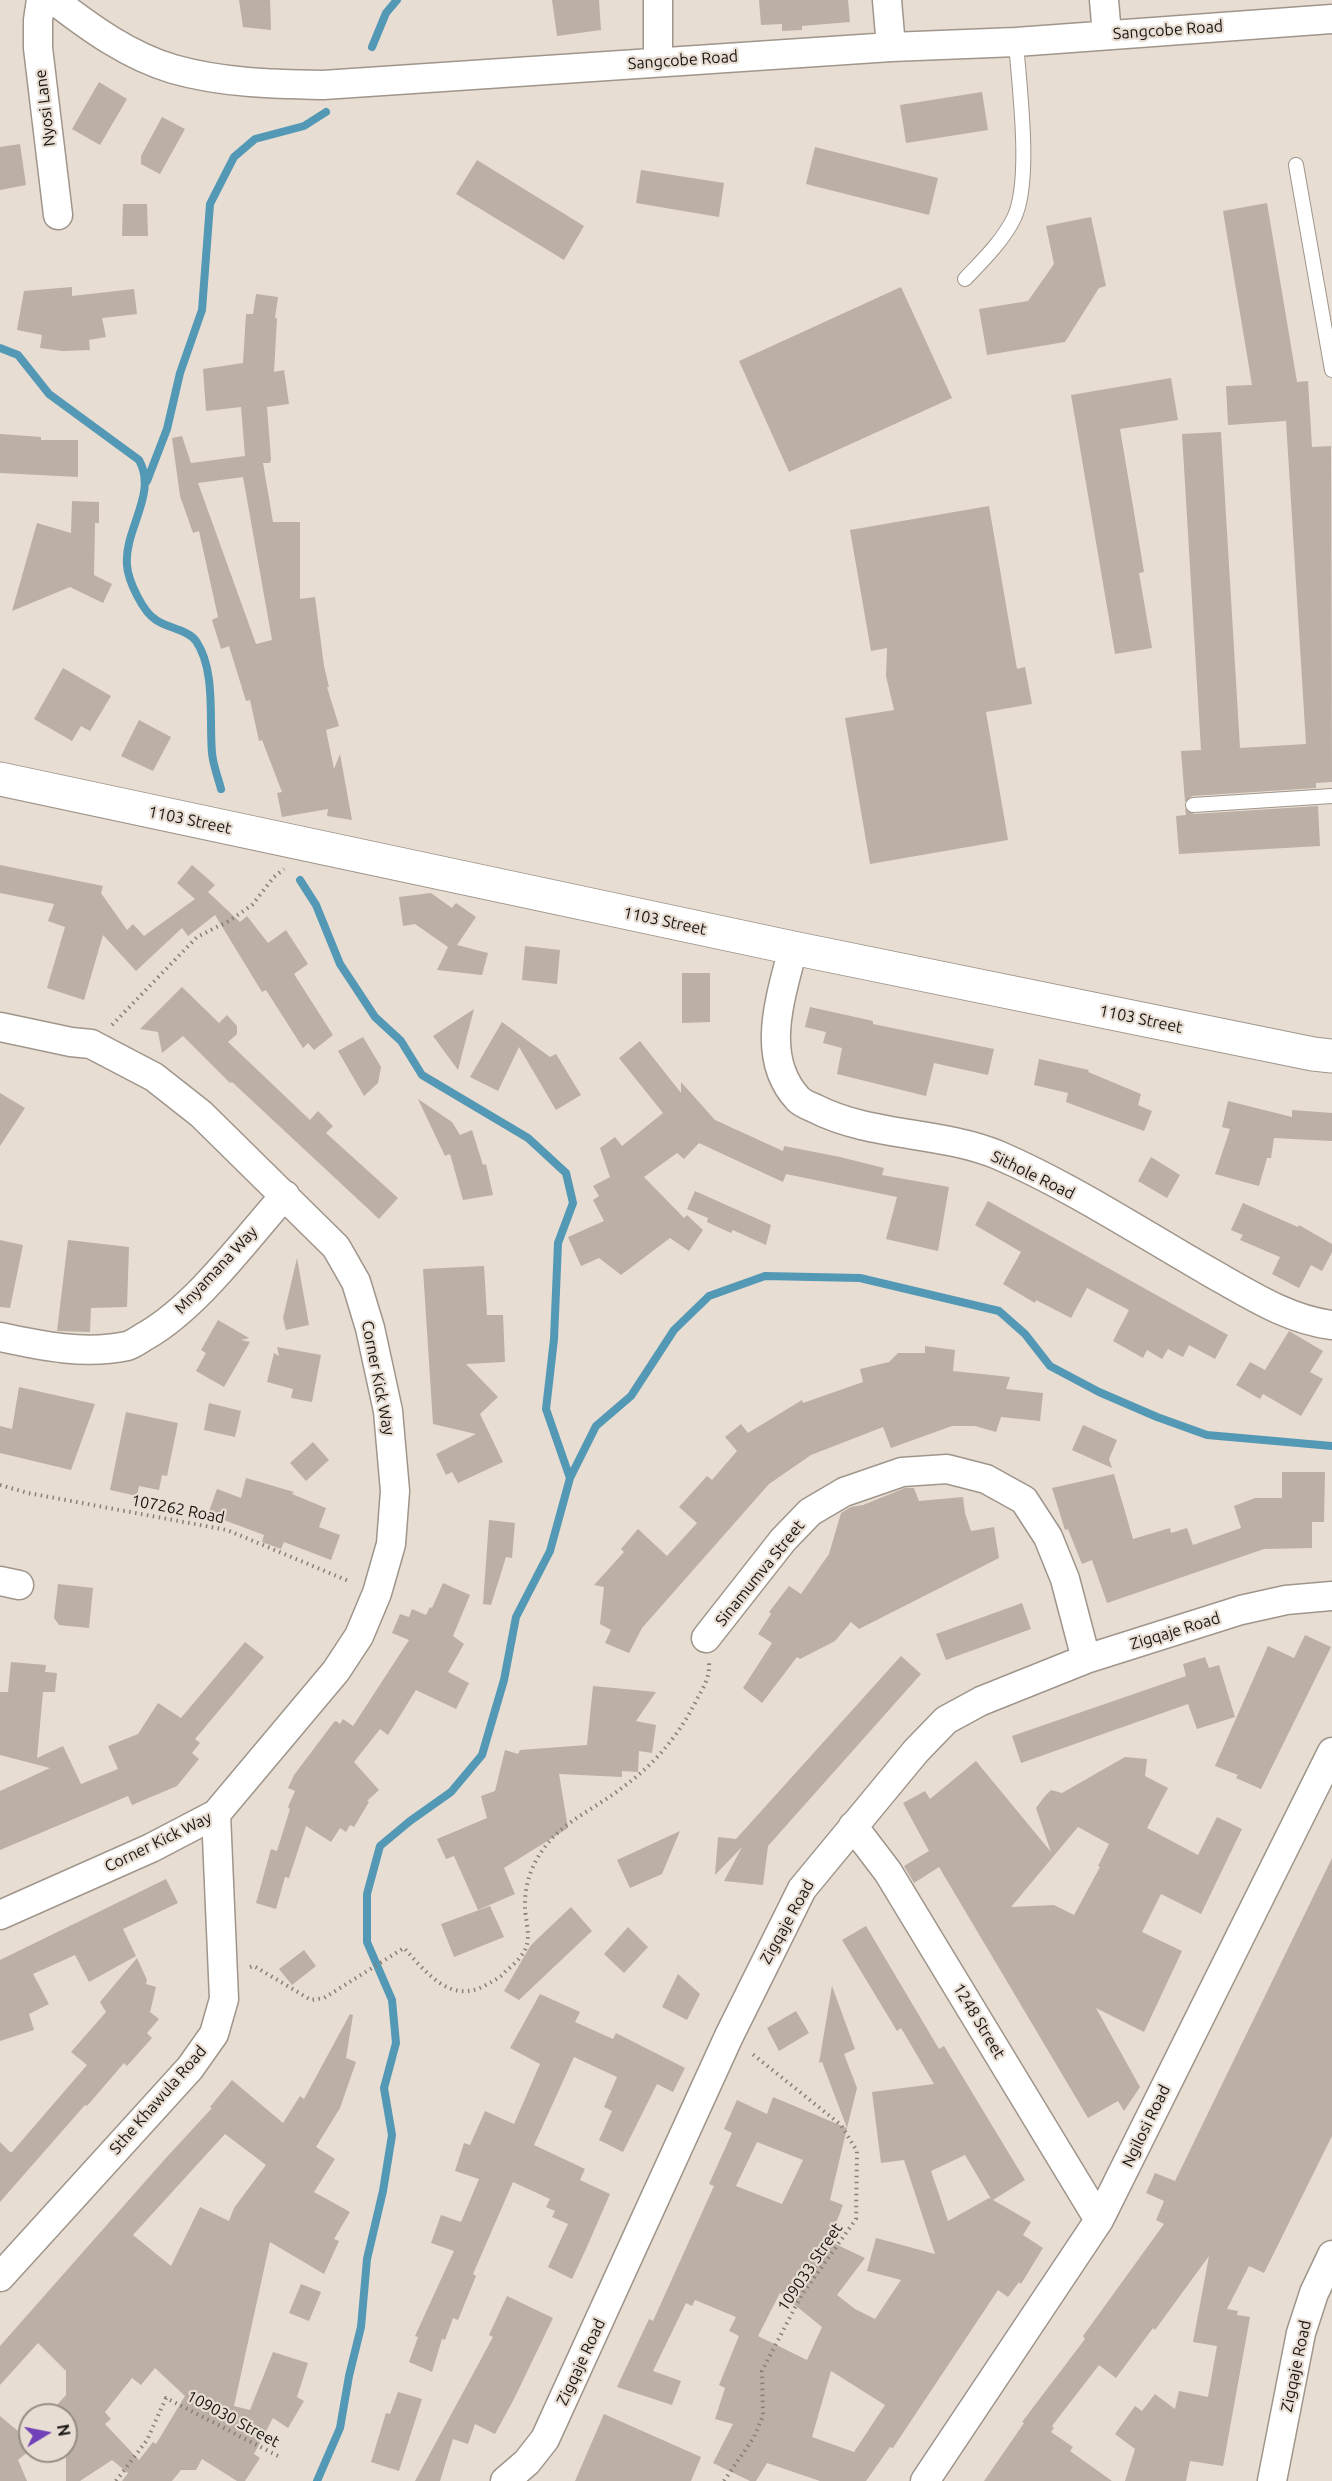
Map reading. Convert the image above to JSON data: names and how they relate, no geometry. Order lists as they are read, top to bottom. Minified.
{"streets":{"street":["Sangcobe Road","Nyosi Lane","1103 Street","Sithole Road","Mnyamana Way","Corner Kick Way","Sinamumva Street","Zigqaje Road","1248 Street","Sthe Khawula Road","Ngilosi Road"],"path":["107262 Road","109033 Street","109030 Street"]},"crossings":[["1103 Street","Sithole Road"],["Mnyamana Way","Corner Kick Way"],["Corner Kick Way","107262 Road"],["Corner Kick Way","Sthe Khawula Road"],["Sinamumva Street","Zigqaje Road"],["Zigqaje Road","1248 Street"],["Zigqaje Road","109033 Street"],["1248 Street","Ngilosi Road"]],"north":"right"}
